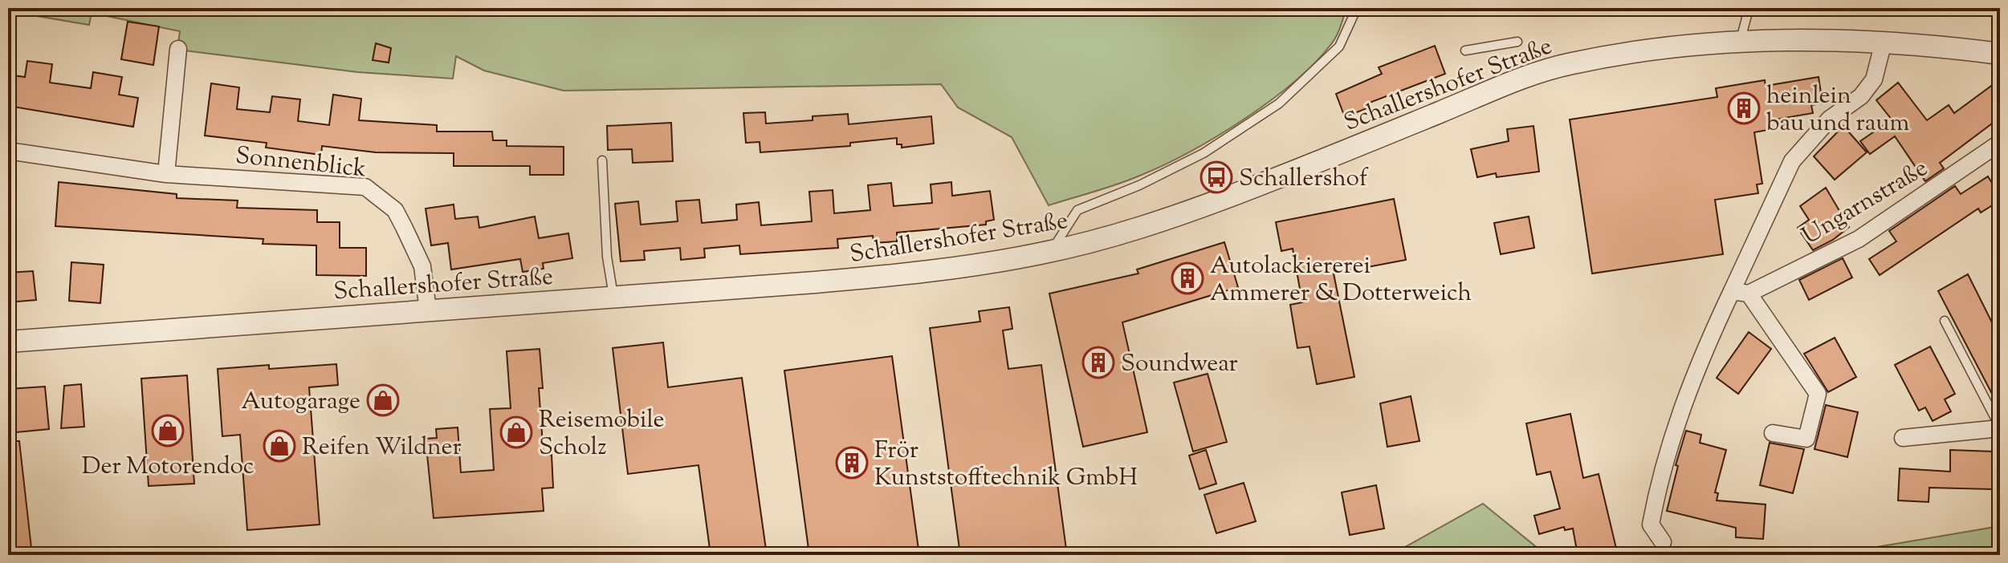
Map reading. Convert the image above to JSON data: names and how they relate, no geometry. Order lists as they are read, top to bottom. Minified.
{"streets":{"street":["Schallershofer Straße","Sonnenblick","Ungarnstraße"]},"crossings":[["Schallershofer Straße","Sonnenblick"]],"places":{"building":["heinlein bau und raum","Autolackiererei Ammerer & Dotterweich","Soundwear","Frör Kunststofftechnik GmbH"],"bus stop":["Schallershof"],"shop":["Autogarage","Der Motorendoc","Reisemobile Scholz","Reifen Wildner"]}}
